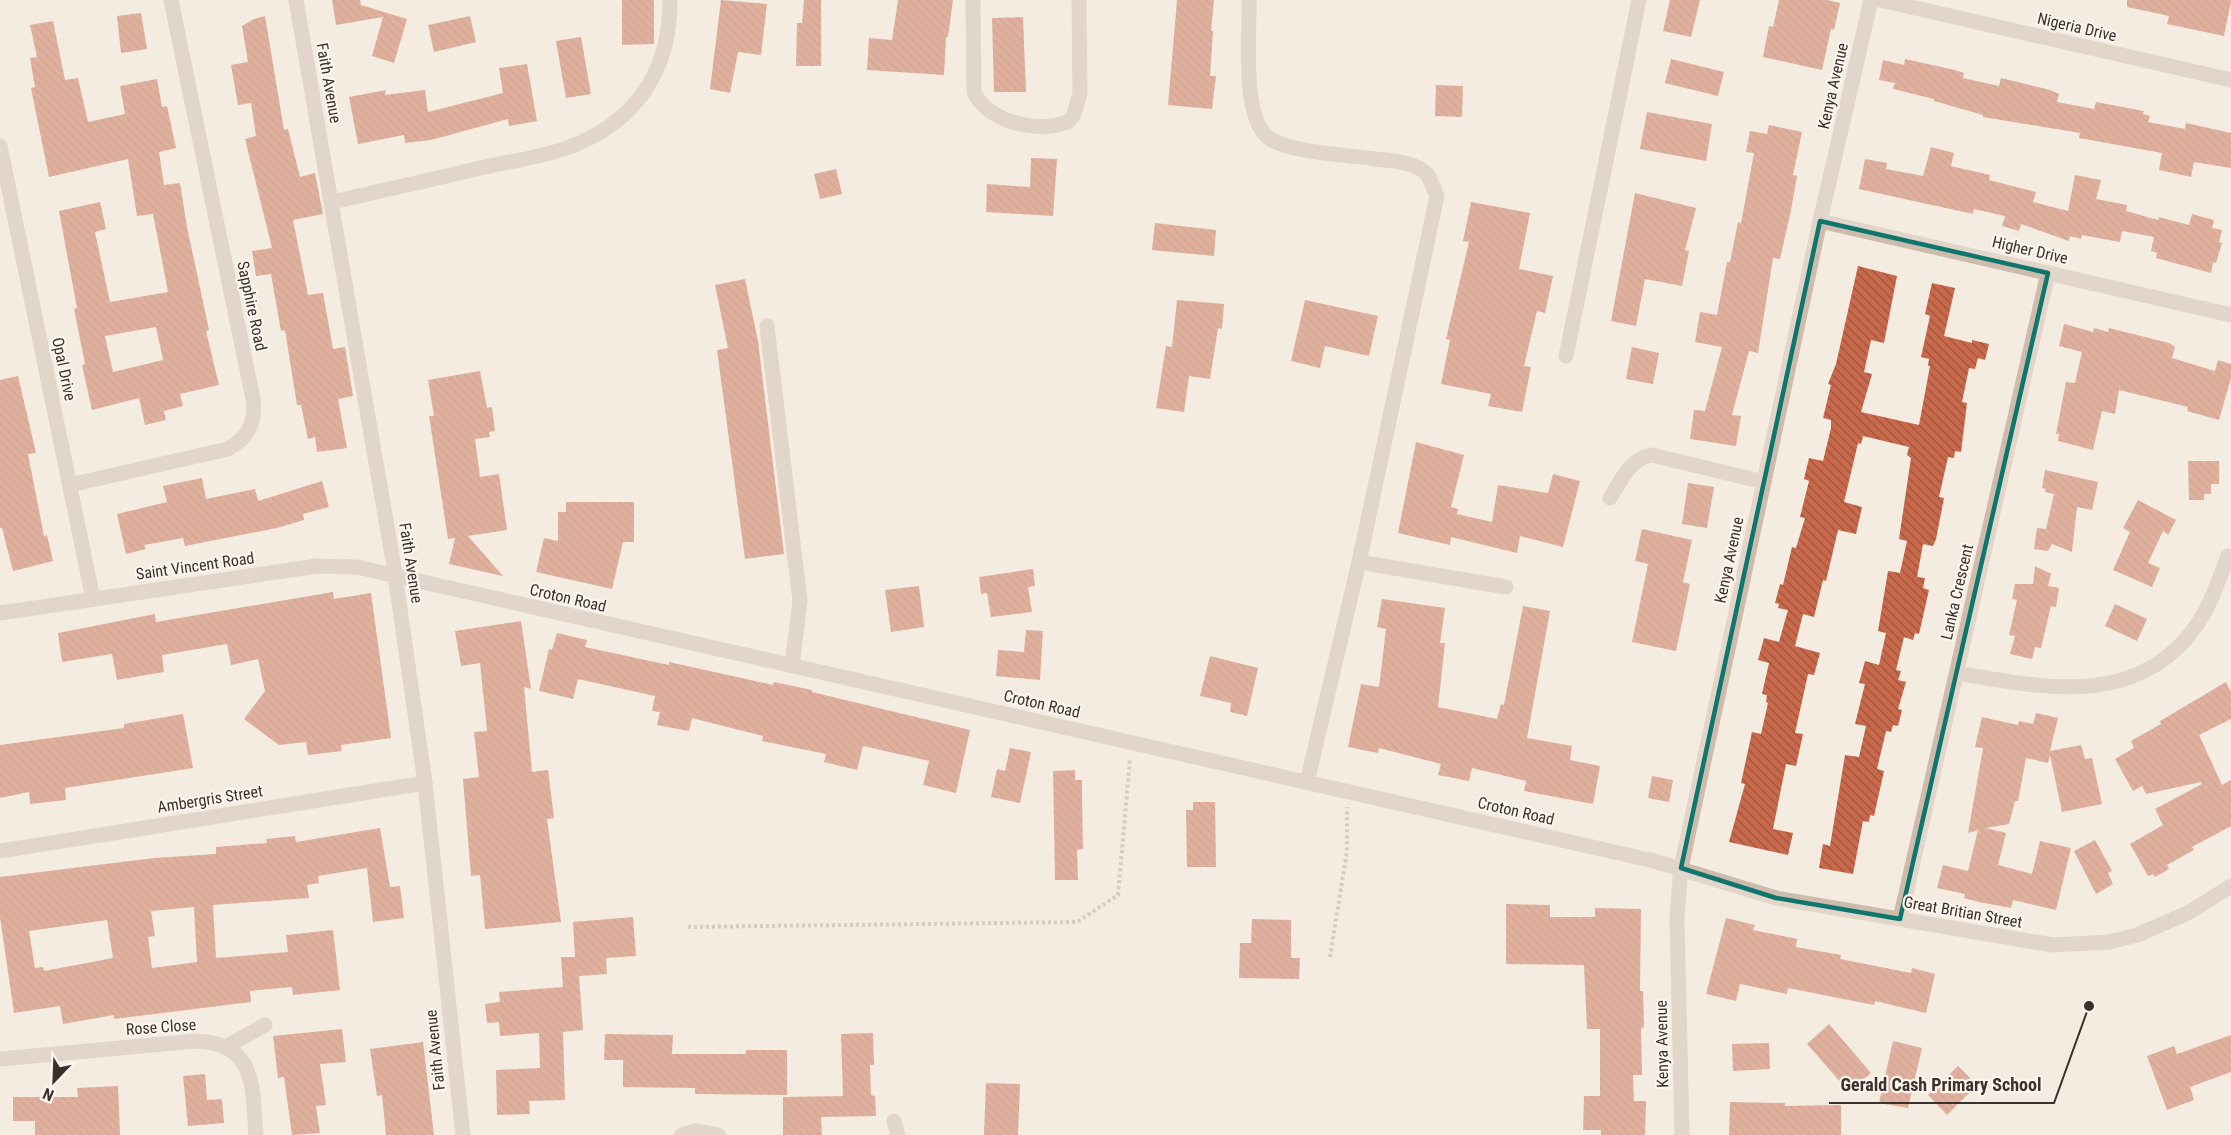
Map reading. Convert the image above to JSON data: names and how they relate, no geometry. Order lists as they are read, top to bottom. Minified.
{"streets":{"street":["Nigeria Drive","Faith Avenue","Kenya Avenue","Higher Drive","Sapphire Road","Opal Drive","Saint Vincent Road","Lanka Crescent","Croton Road","Ambergris Street","Great Britian Street","Rose Close"]},"crossings":[["Faith Avenue","Saint Vincent Road"],["Faith Avenue","Croton Road"],["Faith Avenue","Ambergris Street"],["Kenya Avenue","Higher Drive"],["Kenya Avenue","Croton Road"],["Kenya Avenue","Great Britian Street"],["Higher Drive","Lanka Crescent"],["Sapphire Road","Opal Drive"],["Opal Drive","Saint Vincent Road"],["Saint Vincent Road","Croton Road"],["Lanka Crescent","Great Britian Street"],["Croton Road","Great Britian Street"]],"places":["Gerald Cash Primary School"],"north":"bottom left"}
